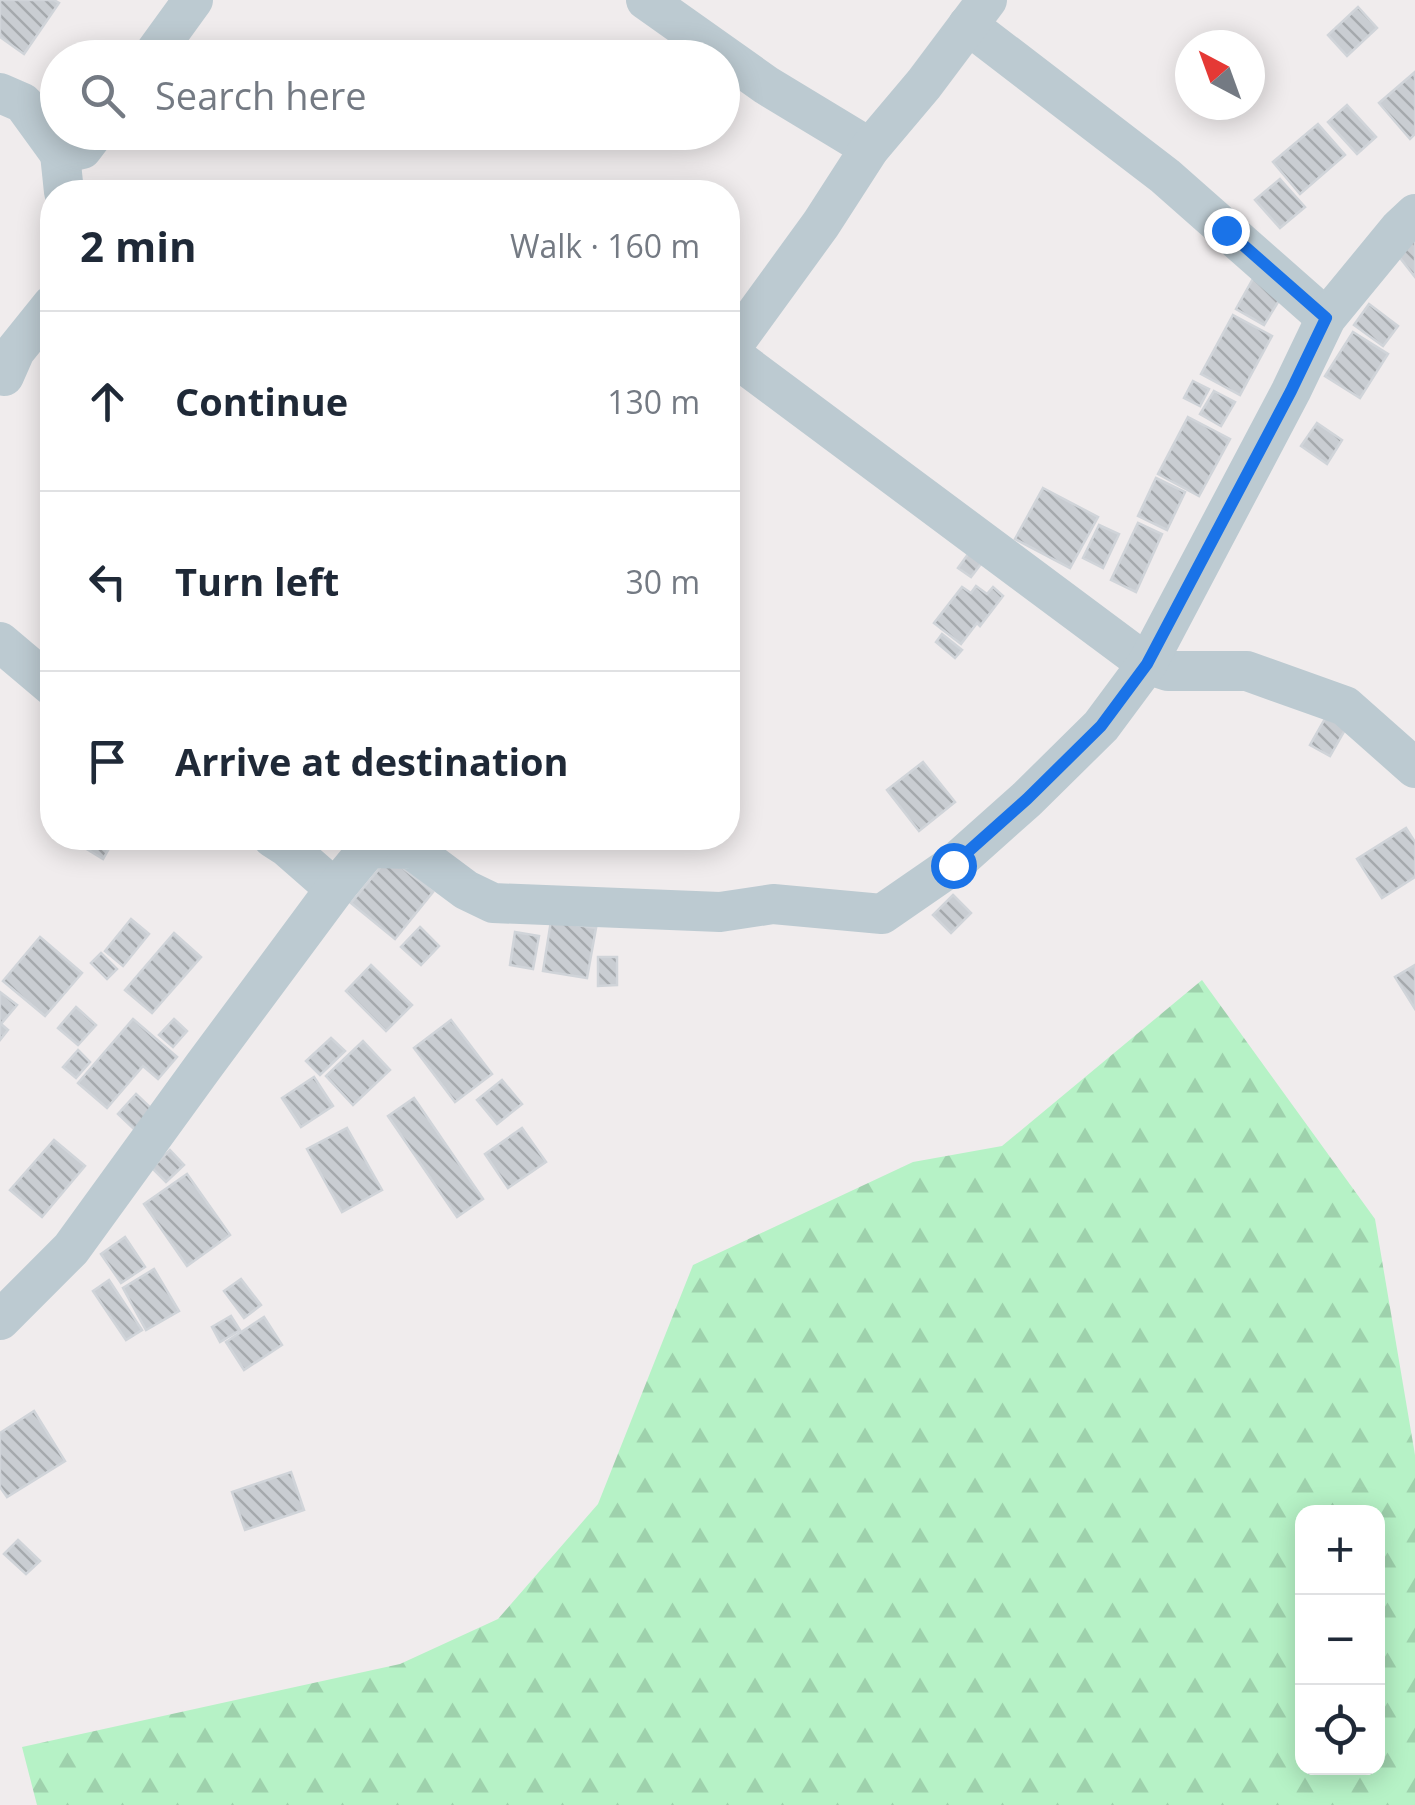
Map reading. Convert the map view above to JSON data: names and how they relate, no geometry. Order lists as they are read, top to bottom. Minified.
{"north":"top left","page":{"search":"Search here","heading":["2 min","Walk · 160 m"],"list":[["Continue","130 m"],["Turn left","30 m"],"Arrive at destination"],"map_buttons":["+","−"]}}
